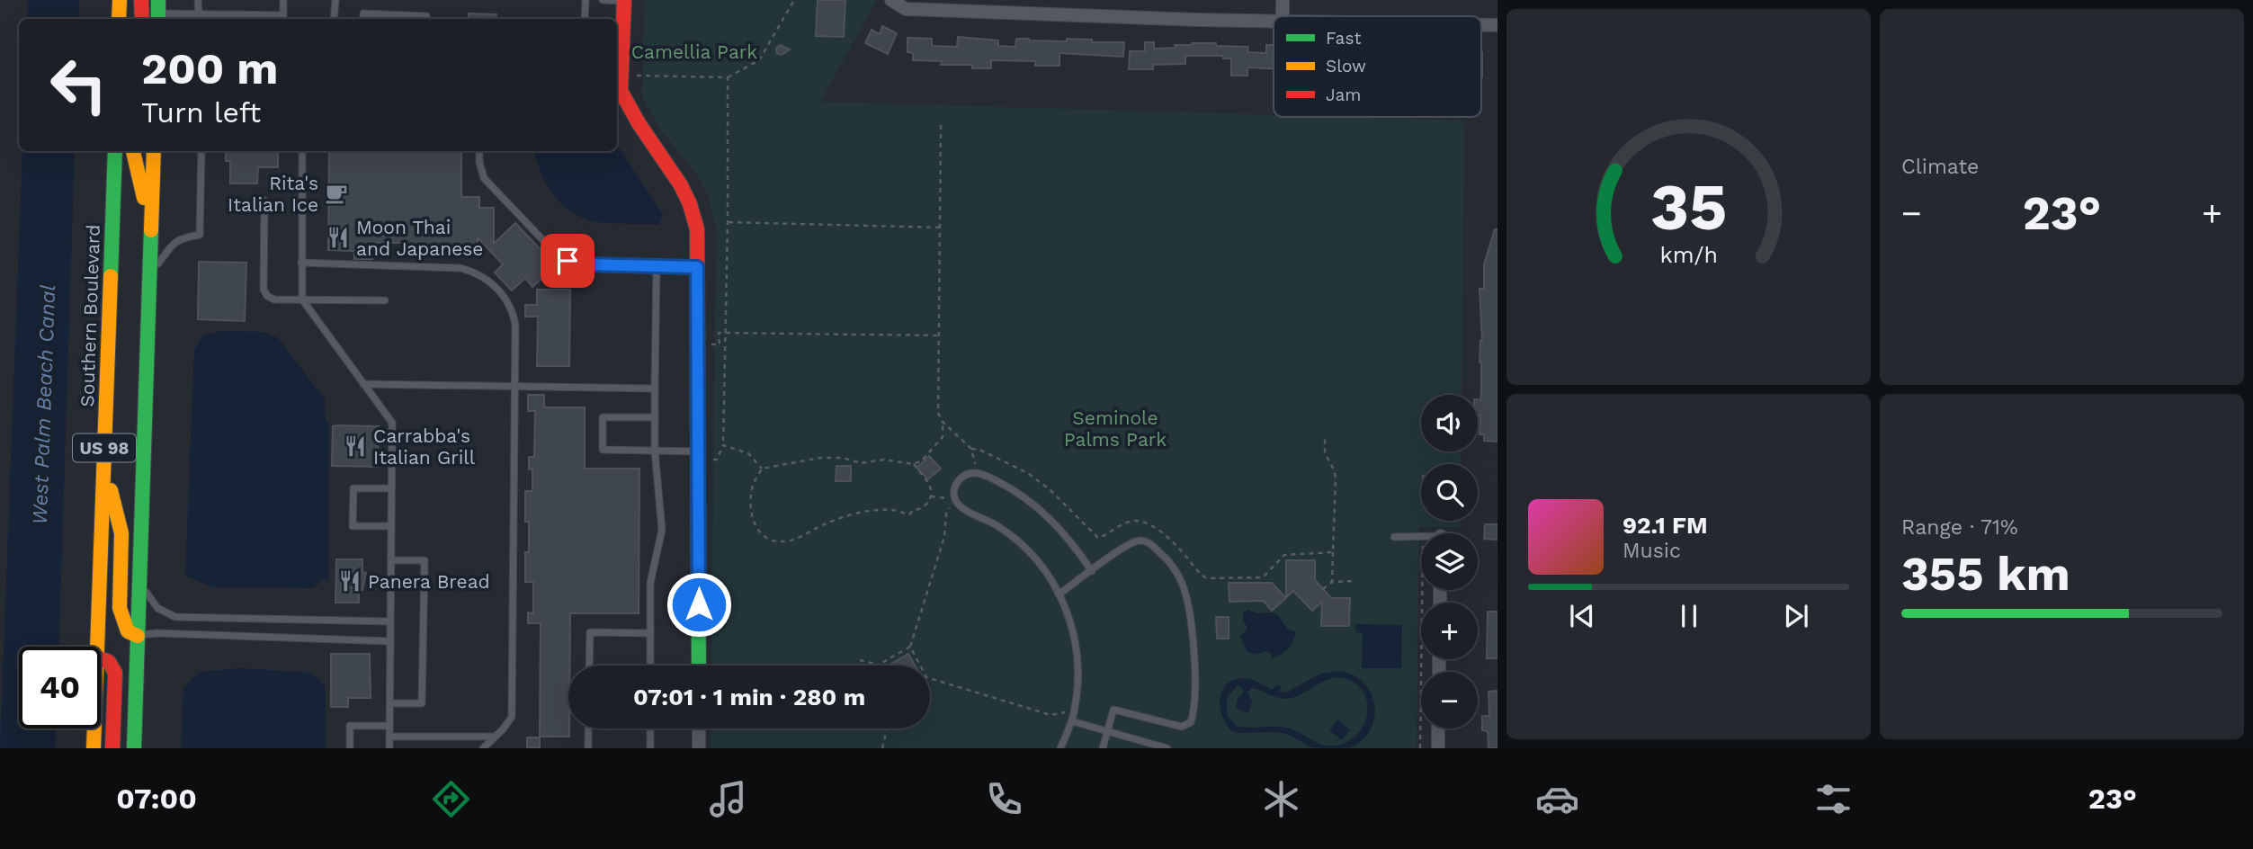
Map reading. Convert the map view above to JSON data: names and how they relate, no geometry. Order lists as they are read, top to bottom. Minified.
{"streets":{"main road":["Southern Boulevard","US 98"]},"water":["West Palm Beach Canal"],"parks":["Camellia Park","Seminole Palms Park"],"places":{"cafe":["Rita's Italian Ice"],"restaurant":["Moon Thai and Japanese","Carrabba's Italian Grill","Panera Bread"]},"legend":["Fast","Slow","Jam"],"page":{"tile":["Climate",["Range · 71%","355 km"]],"turn":["200 m","Turn left"],"heat":["−","23°","+"],"map_buttons":["+","−"],"song":["92.1 FM","Music"],"limit":"40","trip":"07:01 · 1 min · 280 m","tabs":["07:00","23°"],"gauge":["35","km/h"]}}
